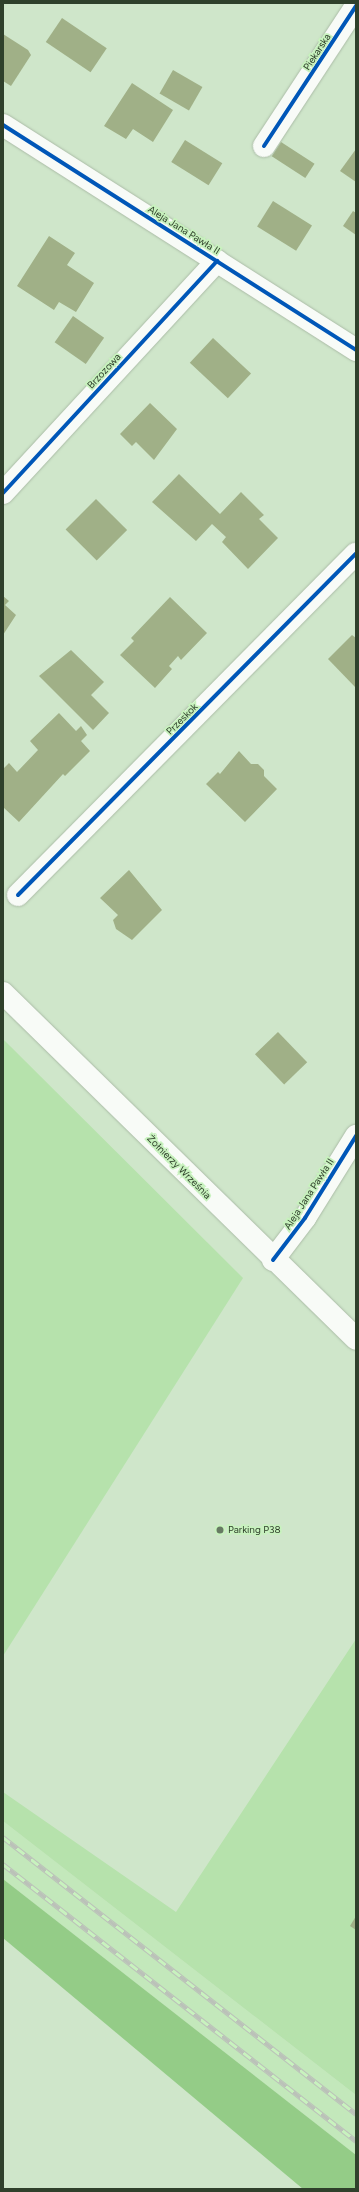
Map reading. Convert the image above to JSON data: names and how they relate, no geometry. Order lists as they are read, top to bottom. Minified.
{"streets":{"street":["Piekarska","Aleja Jana Pawła II","Brzozowa","Przeskok","Żołnierzy Września"]},"crossings":[["Aleja Jana Pawła II","Brzozowa"],["Aleja Jana Pawła II","Żołnierzy Września"]],"places":["Parking P38"]}
